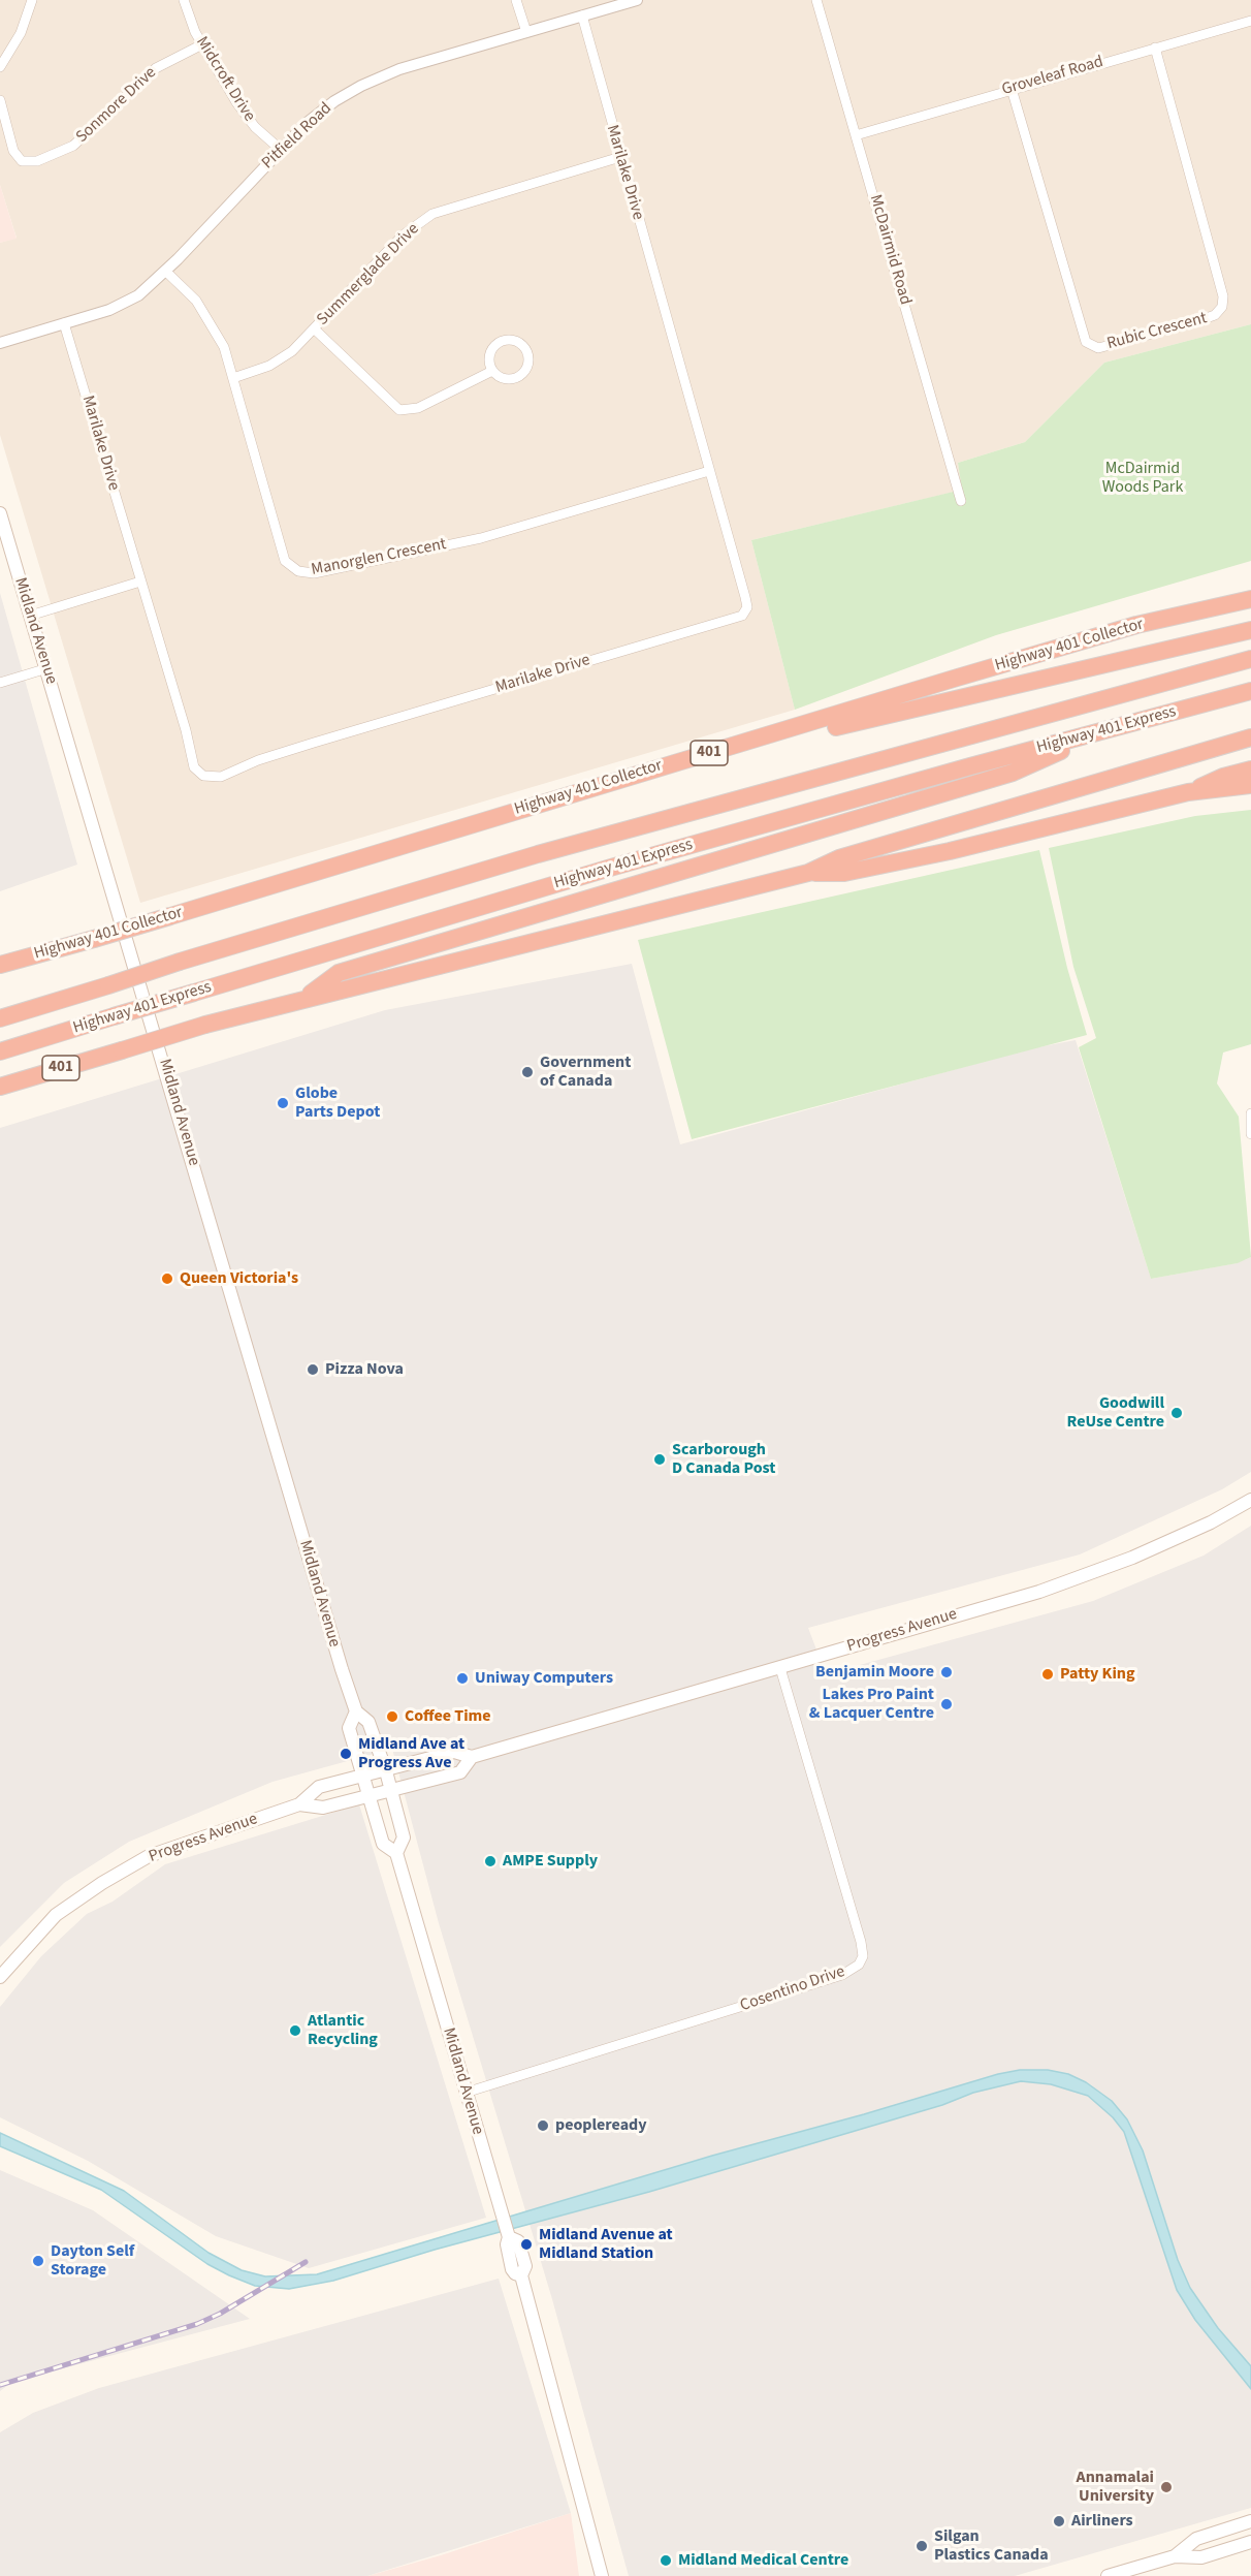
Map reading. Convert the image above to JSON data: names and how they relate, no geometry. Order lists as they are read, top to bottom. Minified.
{"streets":{"highway":["Highway 401 Collector","Highway 401 Express","401"],"main road":["Midland Avenue","Progress Avenue"],"street":["Groveleaf Road","Midcroft Drive","Sonmore Drive","Pitfield Road","Marilake Drive","McDairmid Road","Summerglade Drive","Rubic Crescent","Manorglen Crescent","Cosentino Drive"]},"crossings":[["Groveleaf Road","McDairmid Road"],["Groveleaf Road","Rubic Crescent"],["Midcroft Drive","Sonmore Drive"],["Midcroft Drive","Pitfield Road"],["Pitfield Road","Marilake Drive"],["Pitfield Road","Manorglen Crescent"],["Marilake Drive","Summerglade Drive"],["Marilake Drive","Manorglen Crescent"],["Summerglade Drive","Manorglen Crescent"],["Midland Avenue","Progress Avenue"],["Midland Avenue","Cosentino Drive"],["Progress Avenue","Cosentino Drive"]],"parks":["McDairmid Woods Park"],"places":["Government of Canada","Globe Parts Depot","Queen Victoria's","Pizza Nova","Goodwill ReUse Centre","Scarborough D Canada Post","Benjamin Moore","Patty King","Uniway Computers","Lakes Pro Paint & Lacquer Centre","Coffee Time","Midland Ave at Progress Ave","AMPE Supply","Atlantic Recycling","peopleready","Midland Avenue at Midland Station","Dayton Self Storage","Annamalai University","Airliners","Silgan Plastics Canada","Midland Medical Centre"]}
